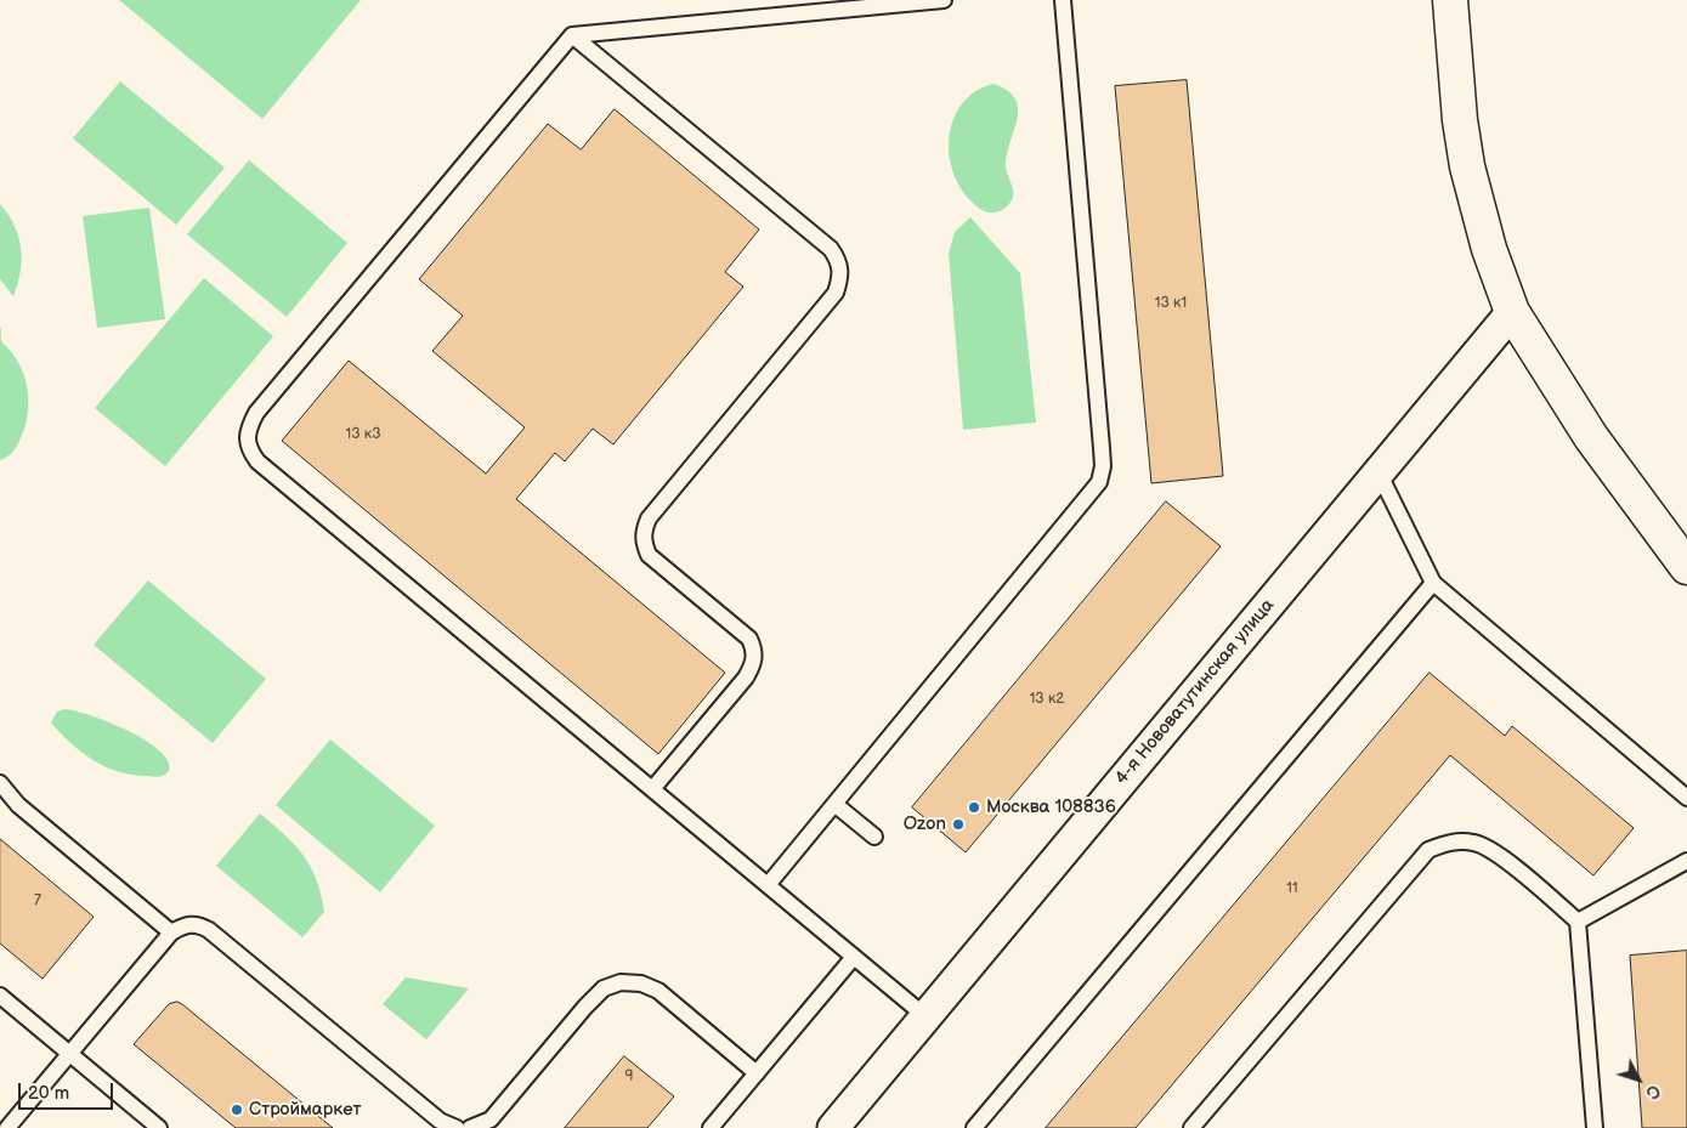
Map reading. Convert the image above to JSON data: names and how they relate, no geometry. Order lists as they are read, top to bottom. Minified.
{"streets":{"street":["4-я Нововатутинская улица"]},"places":["Москва 108836","Ozon","Строймаркет"],"house_numbers":["13 к1","13 к3","13 к2","11","7","9"],"scale_bar":"20 m","north":"bottom right"}
